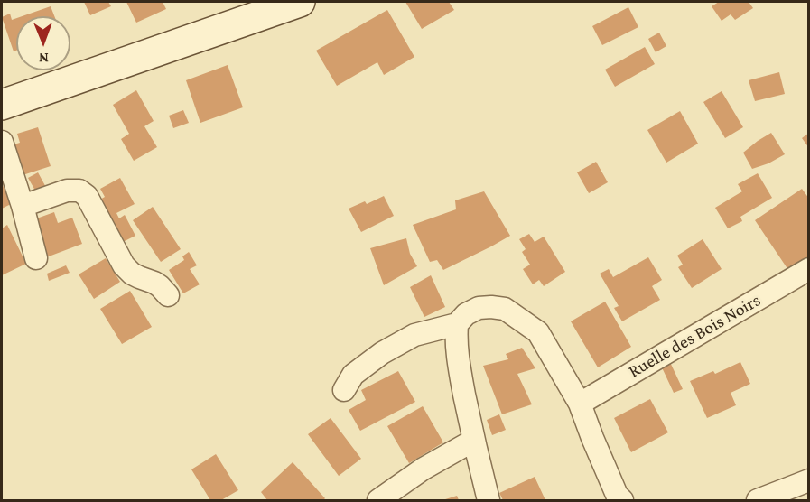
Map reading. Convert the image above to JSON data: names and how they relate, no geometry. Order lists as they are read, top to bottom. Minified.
{"streets":{"street":["Ruelle des Bois Noirs"]},"north":"bottom"}
